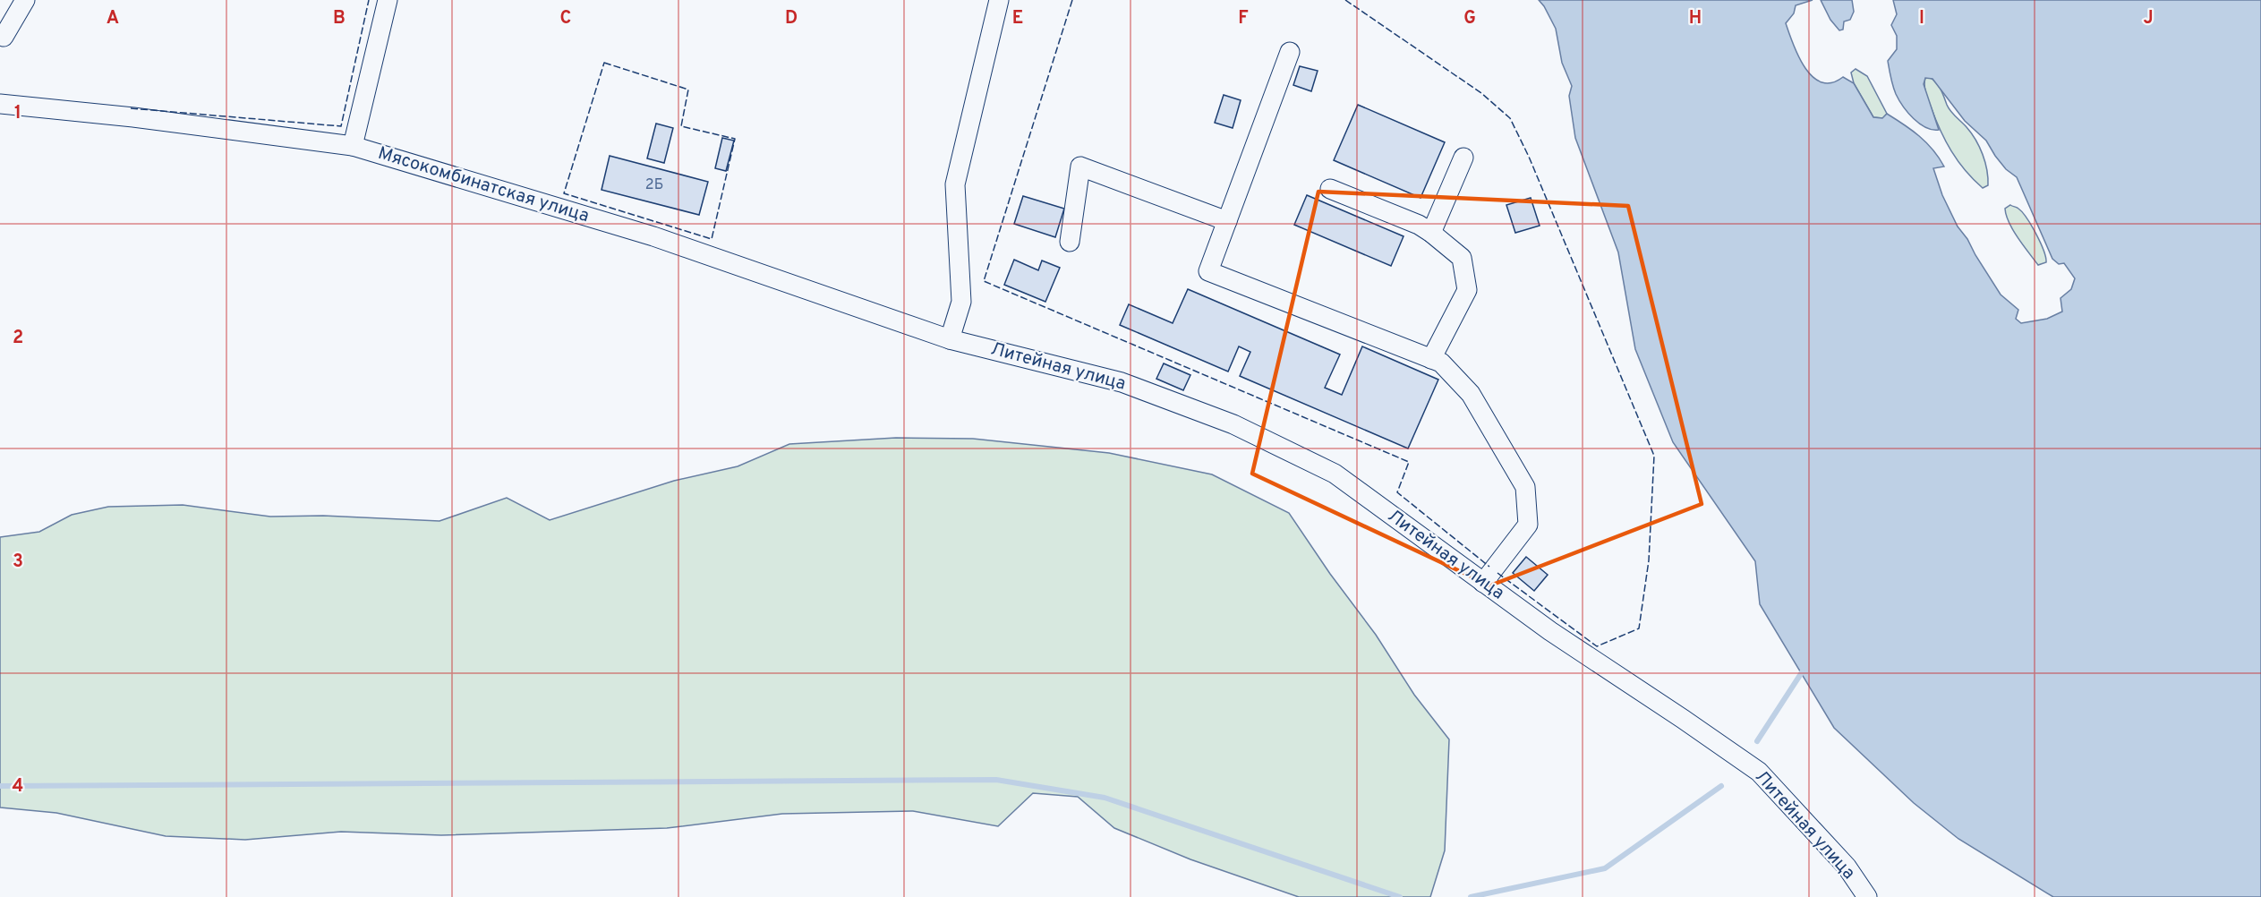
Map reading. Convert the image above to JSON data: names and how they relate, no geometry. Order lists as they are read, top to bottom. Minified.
{"streets":{"street":["Мясокомбинатская улица","Литейная улица"]},"crossings":[["Мясокомбинатская улица","Литейная улица"]],"house_numbers":["2Б"],"grid":{"columns":["A","B","C","D","E","F","G","H","I","J"],"rows":["1","2","3","4"]}}
